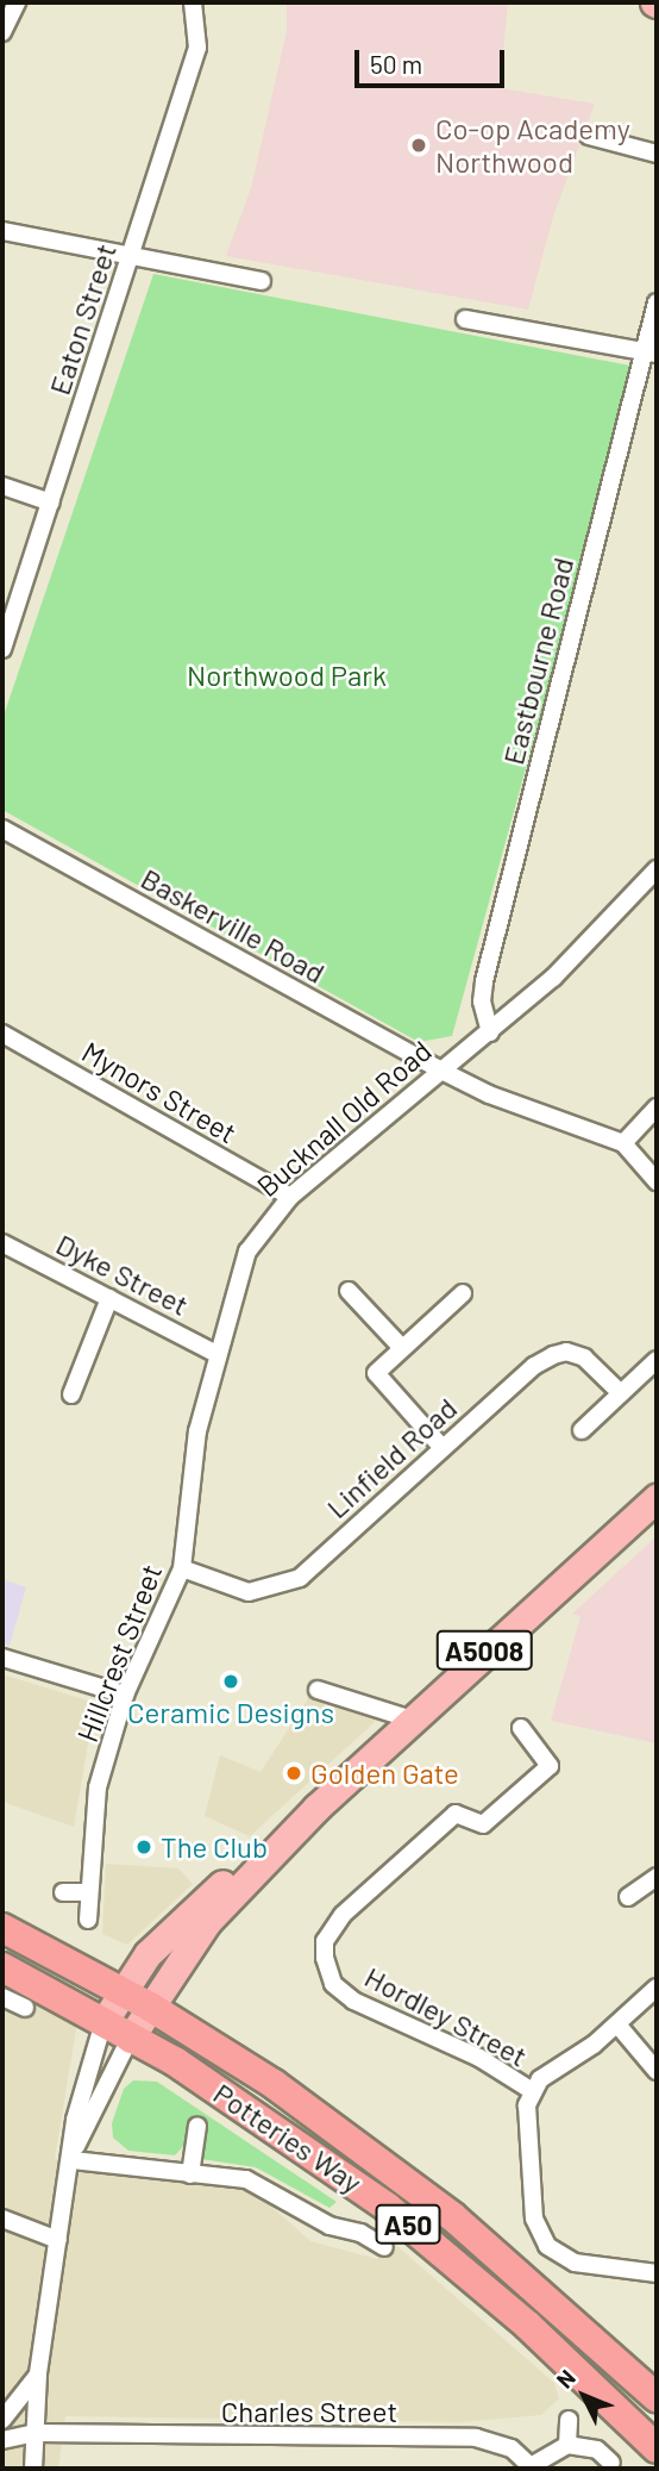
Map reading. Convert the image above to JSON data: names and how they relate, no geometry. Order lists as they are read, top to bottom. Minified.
{"streets":{"highway":["Potteries Way","A50"],"main road":["A5008"],"street":["Eaton Street","Eastbourne Road","Baskerville Road","Mynors Street","Bucknall Old Road","Dyke Street","Linfield Road","Hillcrest Street","Hordley Street","Charles Street"]},"crossings":[["Eastbourne Road","Bucknall Old Road"],["Baskerville Road","Bucknall Old Road"],["Mynors Street","Bucknall Old Road"],["Bucknall Old Road","Dyke Street"],["Bucknall Old Road","Hillcrest Street"],["Linfield Road","Hillcrest Street"],["A5008","Potteries Way"]],"parks":["Northwood Park"],"places":["Co-op Academy Northwood","Ceramic Designs","Golden Gate","The Club"],"scale_bar":"50 m","north":"top left"}
